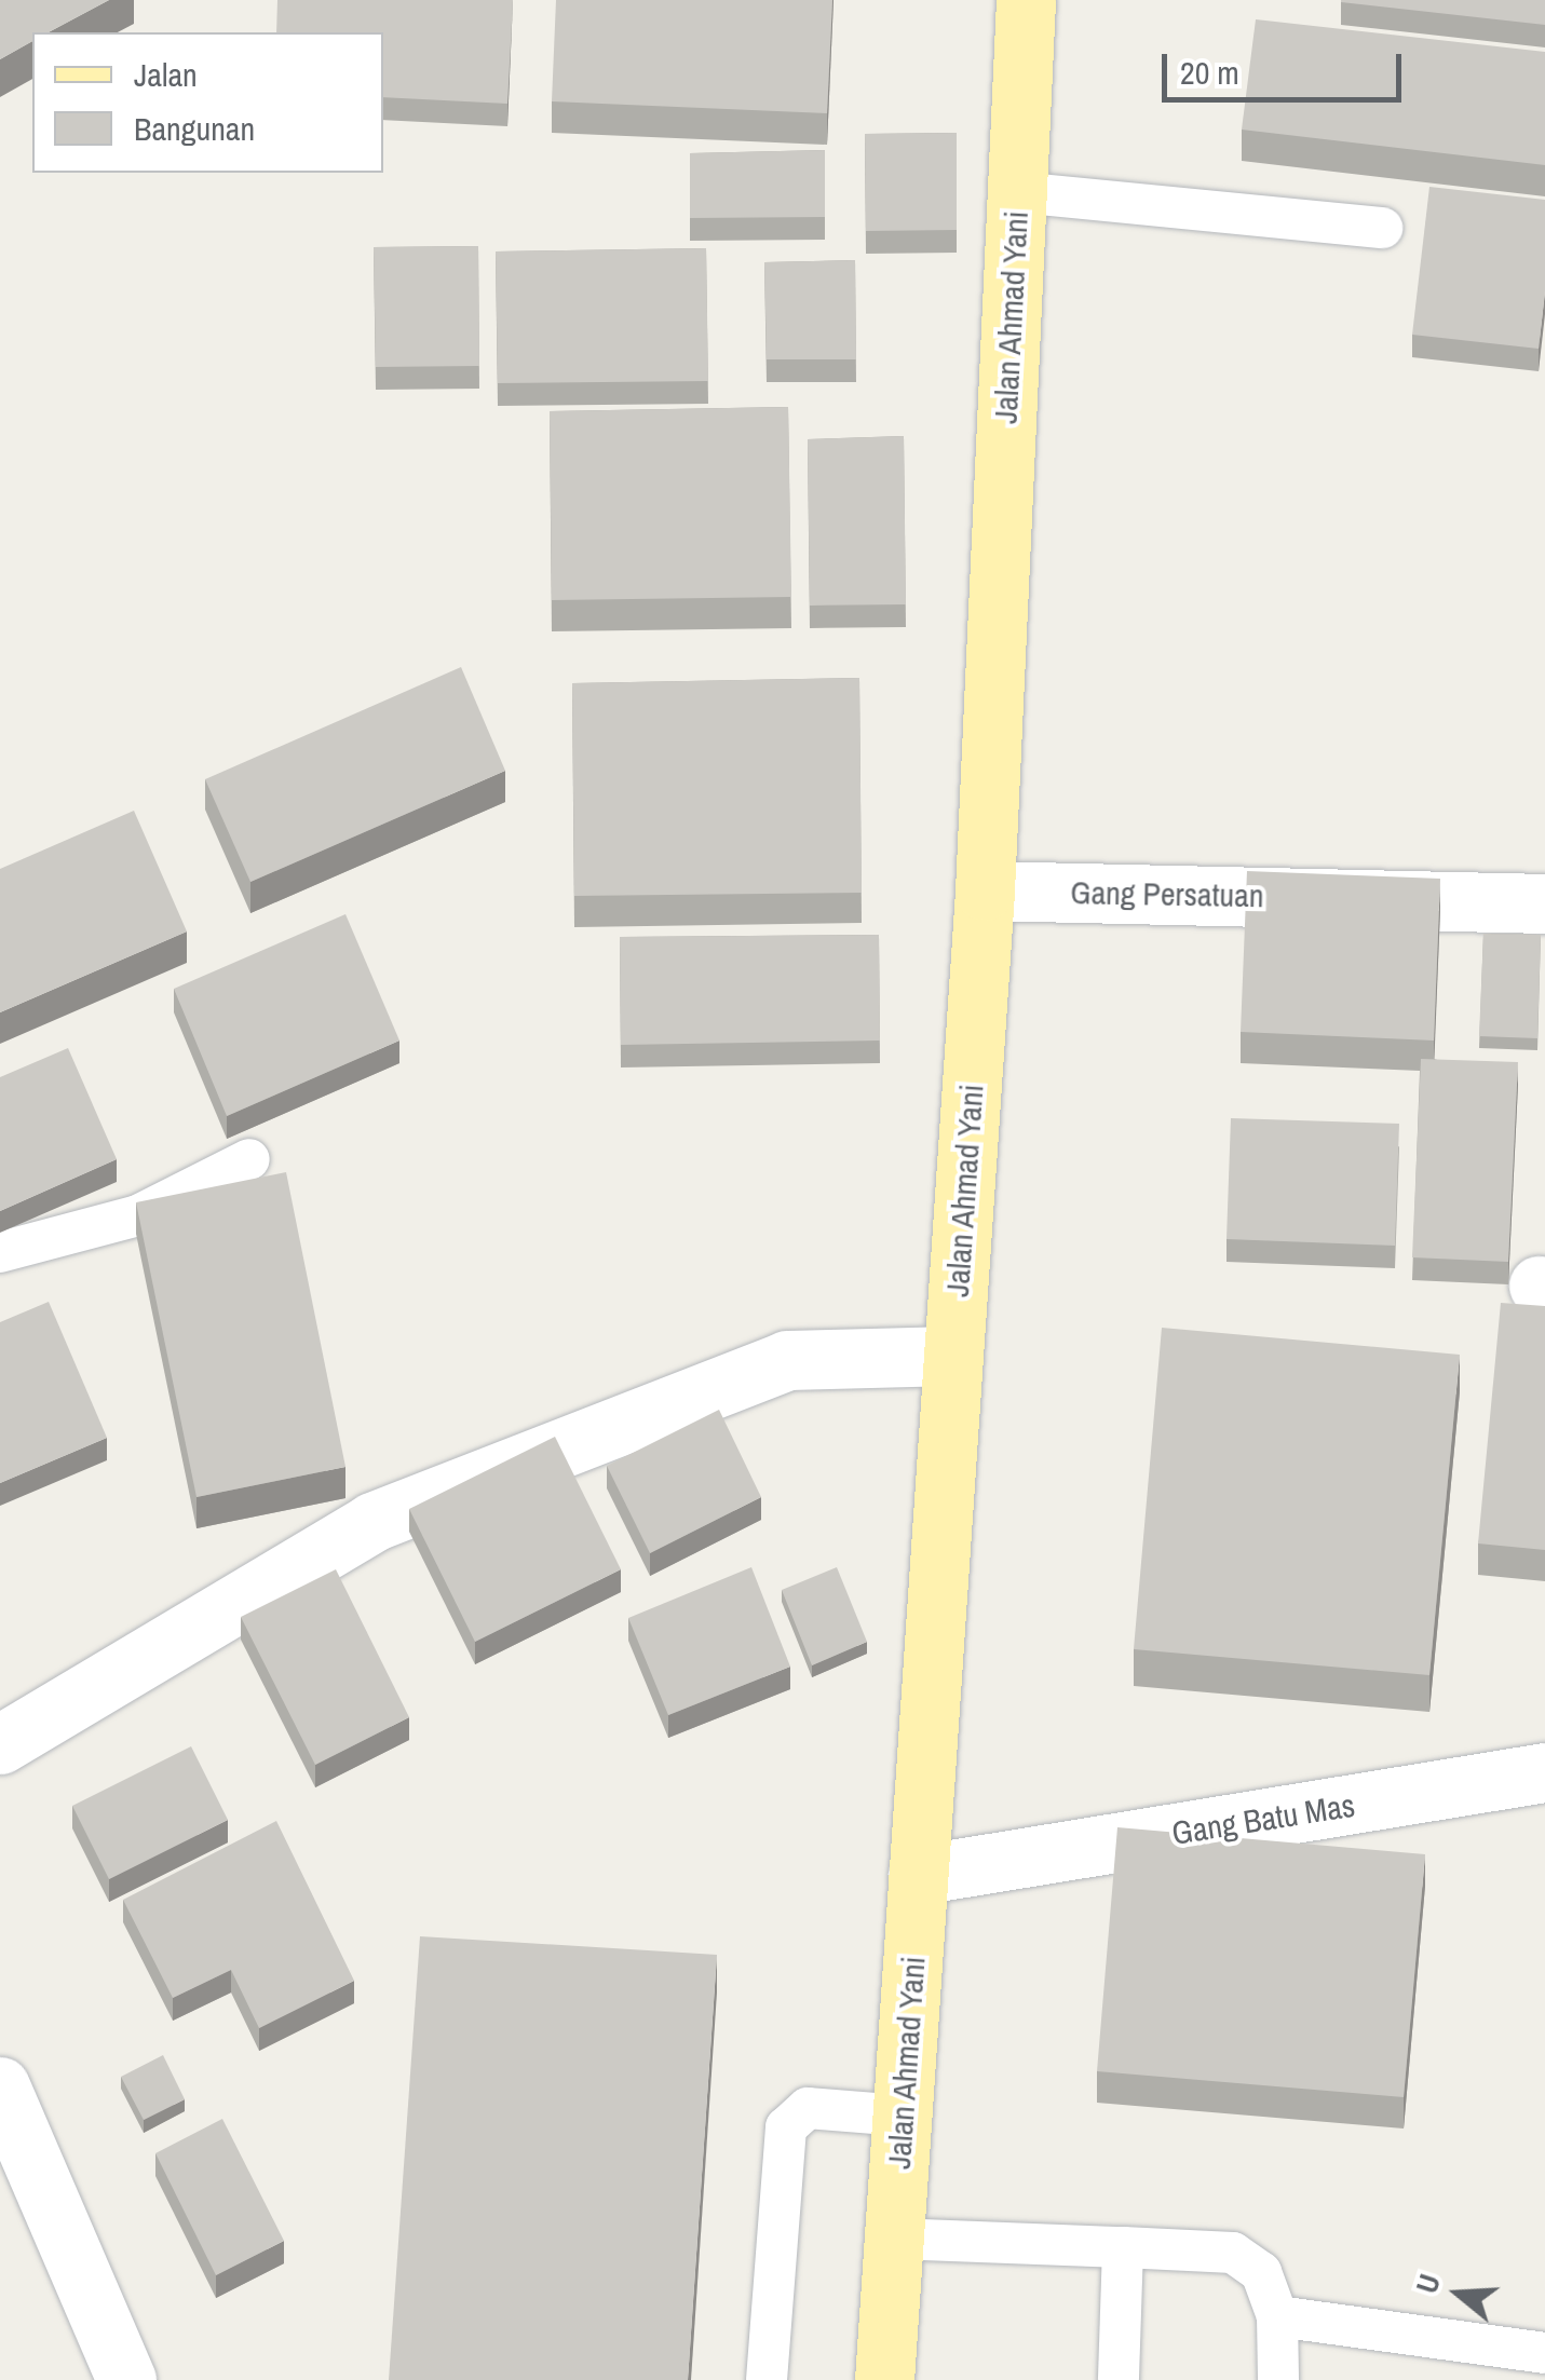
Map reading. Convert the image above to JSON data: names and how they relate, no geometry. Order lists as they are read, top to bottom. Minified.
{"streets":{"main road":["Jalan Ahmad Yani"],"street":["Gang Persatuan","Gang Batu Mas"]},"crossings":[["Jalan Ahmad Yani","Gang Persatuan"],["Jalan Ahmad Yani","Gang Batu Mas"]],"legend":["Jalan","Bangunan"],"scale_bar":"20 m","north":"left"}
